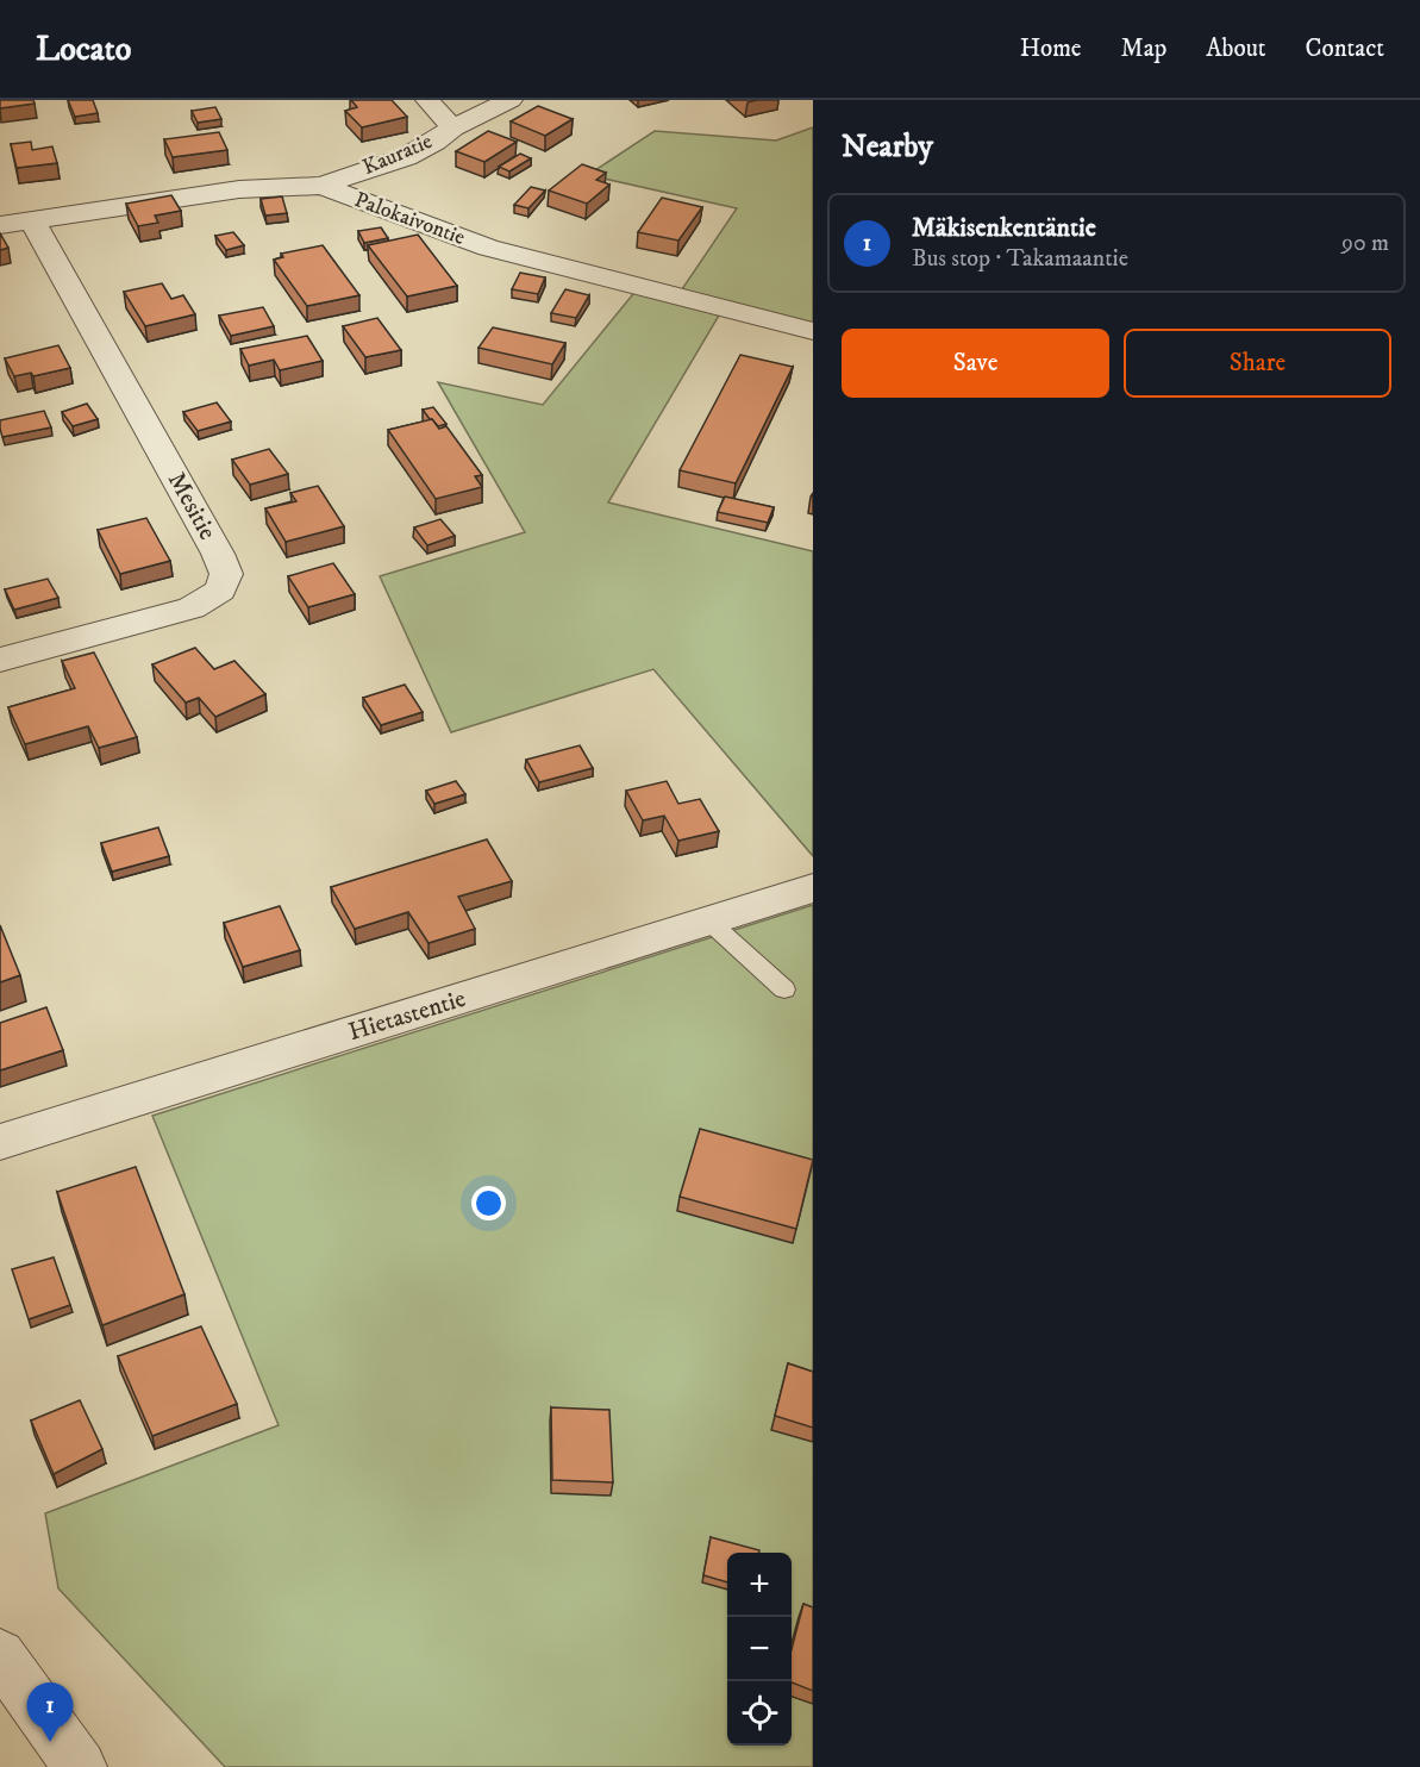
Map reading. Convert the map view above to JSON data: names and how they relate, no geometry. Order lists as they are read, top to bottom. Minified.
{"streets":{"street":["Kauratie","Palokaivontie","Mesitie","Hietastentie"]},"crossings":[["Kauratie","Palokaivontie"],["Palokaivontie","Mesitie"]],"page":{"header":"Locato","nav":["Home","Map","About","Contact"],"heading":"Nearby","list":[{"mark":"1","name":"Mäkisenkentäntie","note":"Bus stop · Takamaantie","value":"90 m"}],"buttons":["Save","Share"],"map_buttons":["+","−"],"pins":"1"}}
